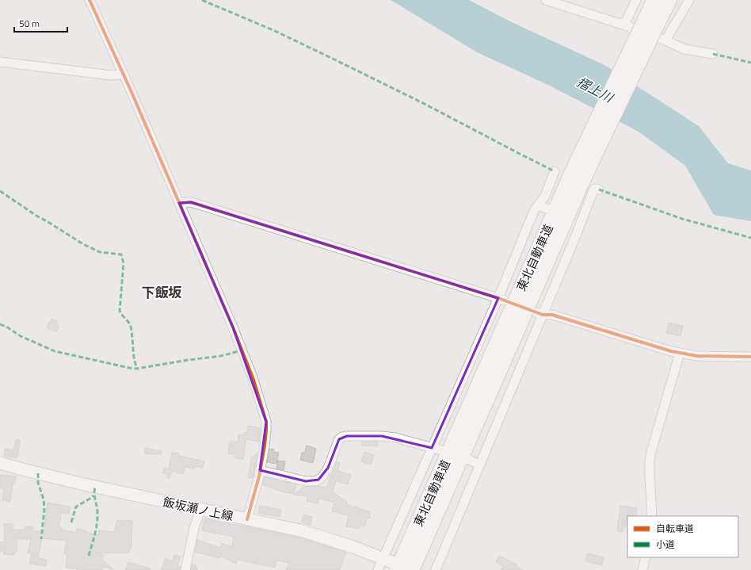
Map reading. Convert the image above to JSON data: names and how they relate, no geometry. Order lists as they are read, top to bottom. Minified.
{"streets":{"highway":["東北自動車道"],"main road":["飯坂瀬ノ上線"]},"crossings":[["東北自動車道","飯坂瀬ノ上線"]],"districts":["下飯坂"],"water":["摺上川"],"legend":["自転車道","小道"],"scale_bar":"50 m"}
